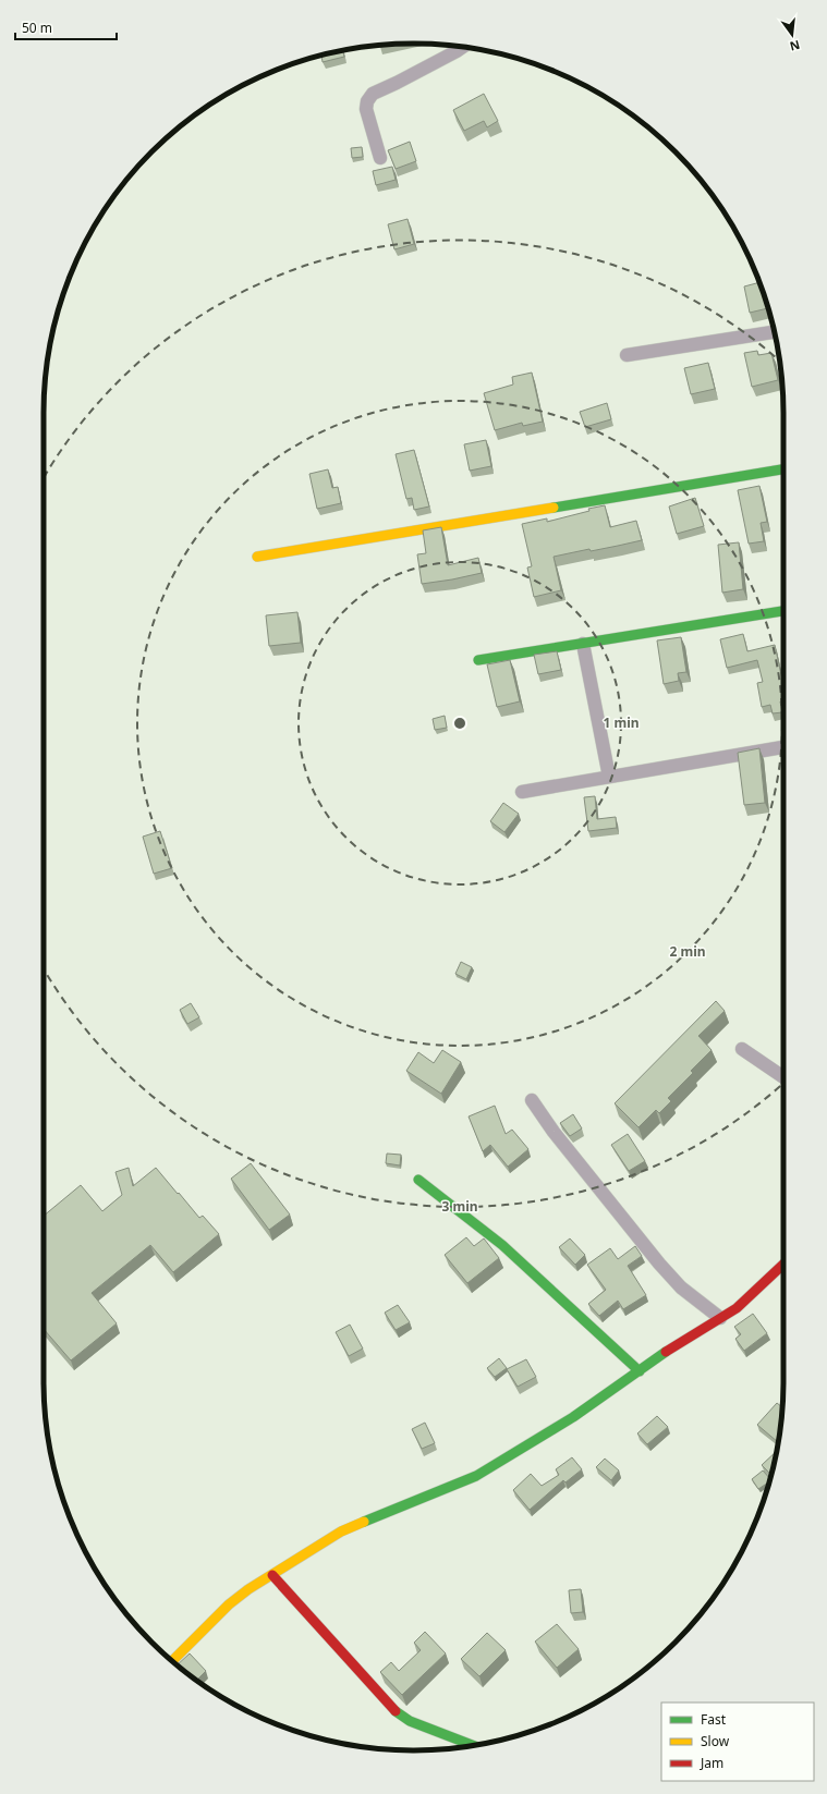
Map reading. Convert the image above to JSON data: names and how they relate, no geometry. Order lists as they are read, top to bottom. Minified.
{"legend":["Fast","Slow","Jam"],"scale_bar":"50 m","north":"bottom","rings":["1 min","2 min","3 min"]}
